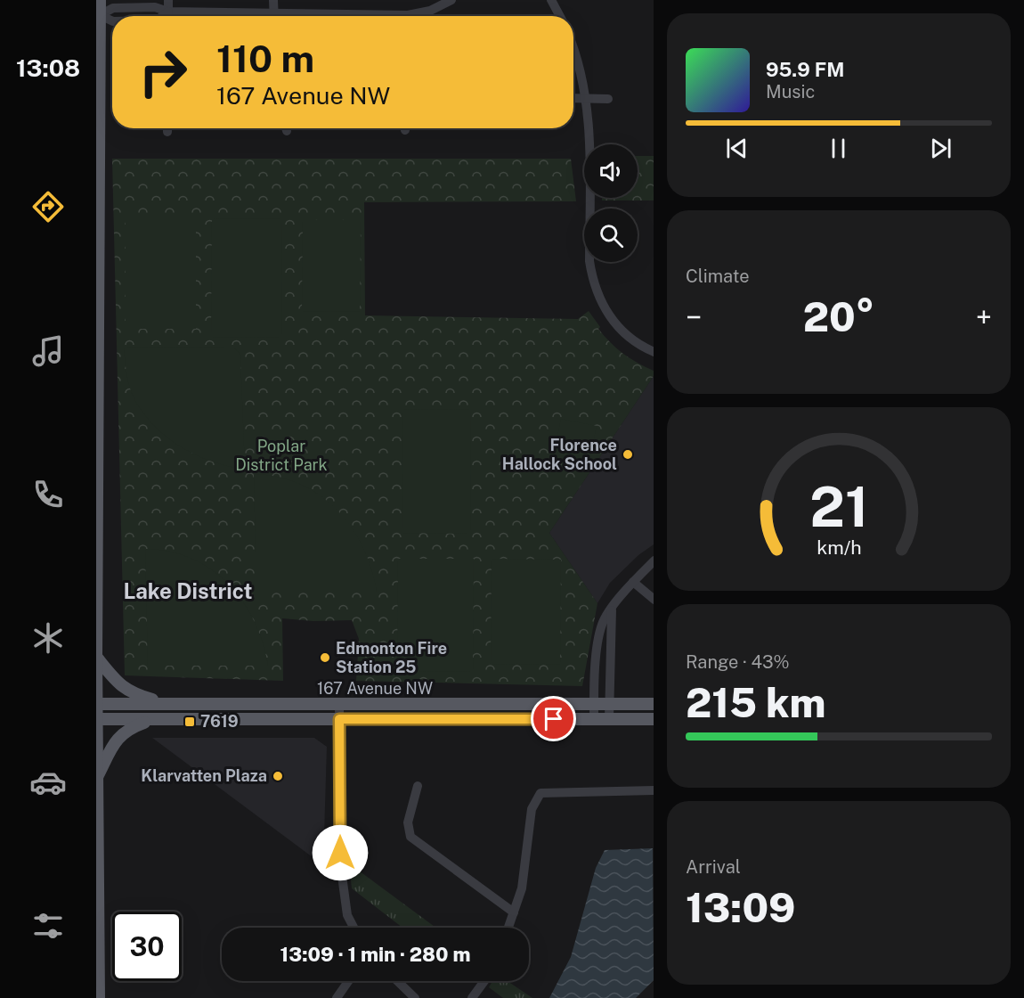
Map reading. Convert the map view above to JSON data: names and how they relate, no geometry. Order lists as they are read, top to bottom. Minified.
{"streets":{"main road":["167 Avenue NW"]},"districts":["Lake District"],"parks":["Poplar District Park"],"places":{"other":["Florence Hallock School","Edmonton Fire Station 25","Klarvatten Plaza"],"transit":["7619"]},"page":{"tabs":"13:08","turn":["110 m","167 Avenue NW"],"song":["95.9 FM","Music"],"tile":["Climate",["Range · 43%","215 km"],["Arrival","13:09"]],"heat":["−","20°","+"],"limit":"30","trip":"13:09 · 1 min · 280 m","gauge":["21","km/h"]}}
